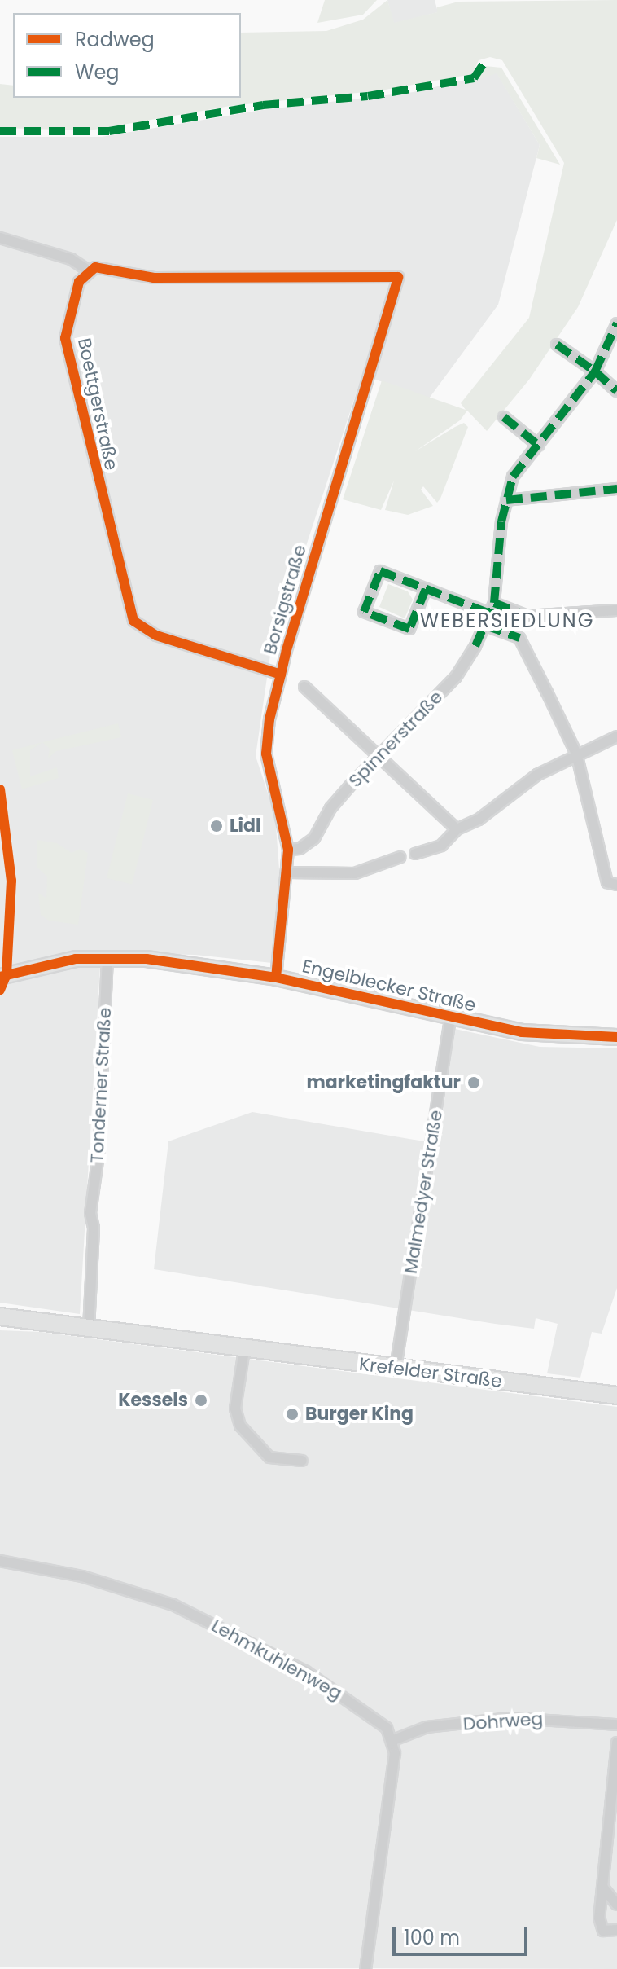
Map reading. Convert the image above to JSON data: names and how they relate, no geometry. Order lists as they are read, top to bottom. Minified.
{"streets":{"main road":["Krefelder Straße"],"street":["Boettgerstraße","Borsigstraße","Spinnerstraße","Engelblecker Straße","Tonderner Straße","Malmedyer Straße","Lehmkuhlenweg","Dohrweg"]},"crossings":[["Boettgerstraße","Borsigstraße"],["Borsigstraße","Spinnerstraße"],["Borsigstraße","Engelblecker Straße"],["Engelblecker Straße","Tonderner Straße"],["Engelblecker Straße","Malmedyer Straße"],["Tonderner Straße","Krefelder Straße"],["Malmedyer Straße","Krefelder Straße"],["Lehmkuhlenweg","Dohrweg"]],"districts":["WEBERSIEDLUNG"],"places":["Lidl","marketingfaktur","Kessels","Burger King"],"legend":["Radweg","Weg"],"scale_bar":"100 m"}
